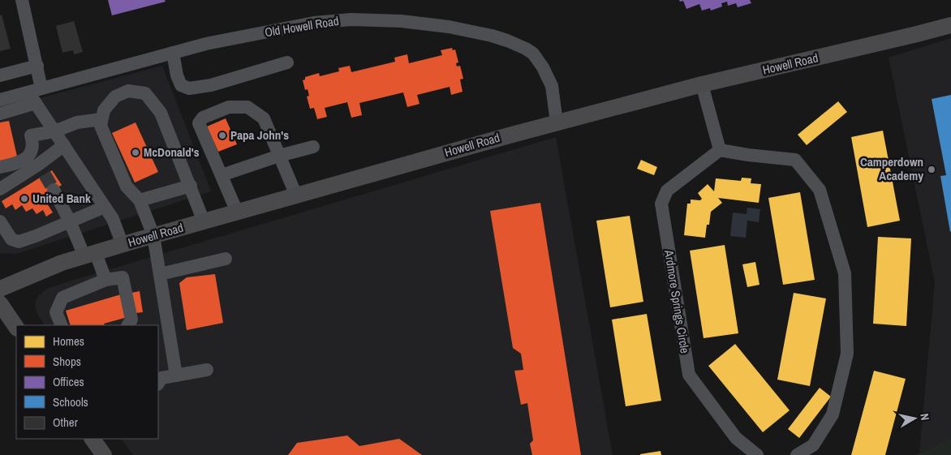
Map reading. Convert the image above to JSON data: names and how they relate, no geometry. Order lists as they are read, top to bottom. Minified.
{"streets":{"main road":["Howell Road"],"street":["Old Howell Road","Ardmore Springs Circle"]},"crossings":[["Old Howell Road","Howell Road"]],"places":["Papa John's","McDonald's","Camperdown Academy","United Bank"],"legend":["Homes","Shops","Offices","Schools","Other"],"north":"right"}
